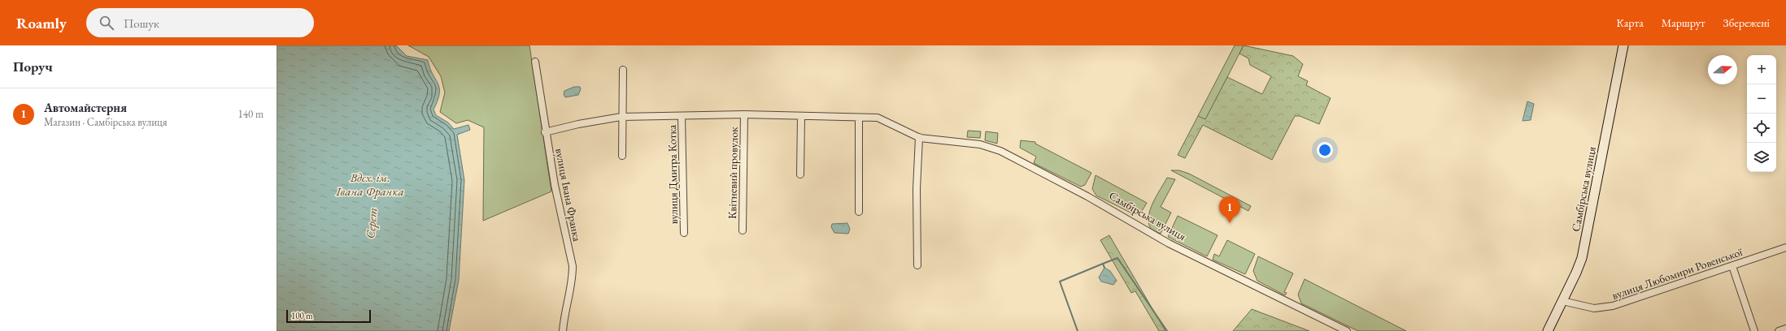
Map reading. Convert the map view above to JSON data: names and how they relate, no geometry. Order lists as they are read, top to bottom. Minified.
{"streets":{"main road":["Самбірська вулиця"],"street":["Квітневий провулок","вулиця Дмитра Котка","вулиця Івана Франка","вулиця Любомири Ровенської"]},"crossings":[["Квітневий провулок","Самбірська вулиця"],["вулиця Дмитра Котка","Самбірська вулиця"],["Самбірська вулиця","вулиця Івана Франка"],["Самбірська вулиця","вулиця Любомири Ровенської"]],"water":["Вдсх. ім. Івана Франка","Серет"],"scale_bar":"100 m","north":"right","page":{"header":"Roamly","search":"Пошук","nav":["Карта","Маршрут","Збережені"],"heading":"Поруч","map_buttons":["+","−"],"list":[{"mark":"1","name":"Автомайстерня","note":"Магазин · Самбірська вулиця","value":"140 m"}],"pins":"1","scale":"100 m"}}
